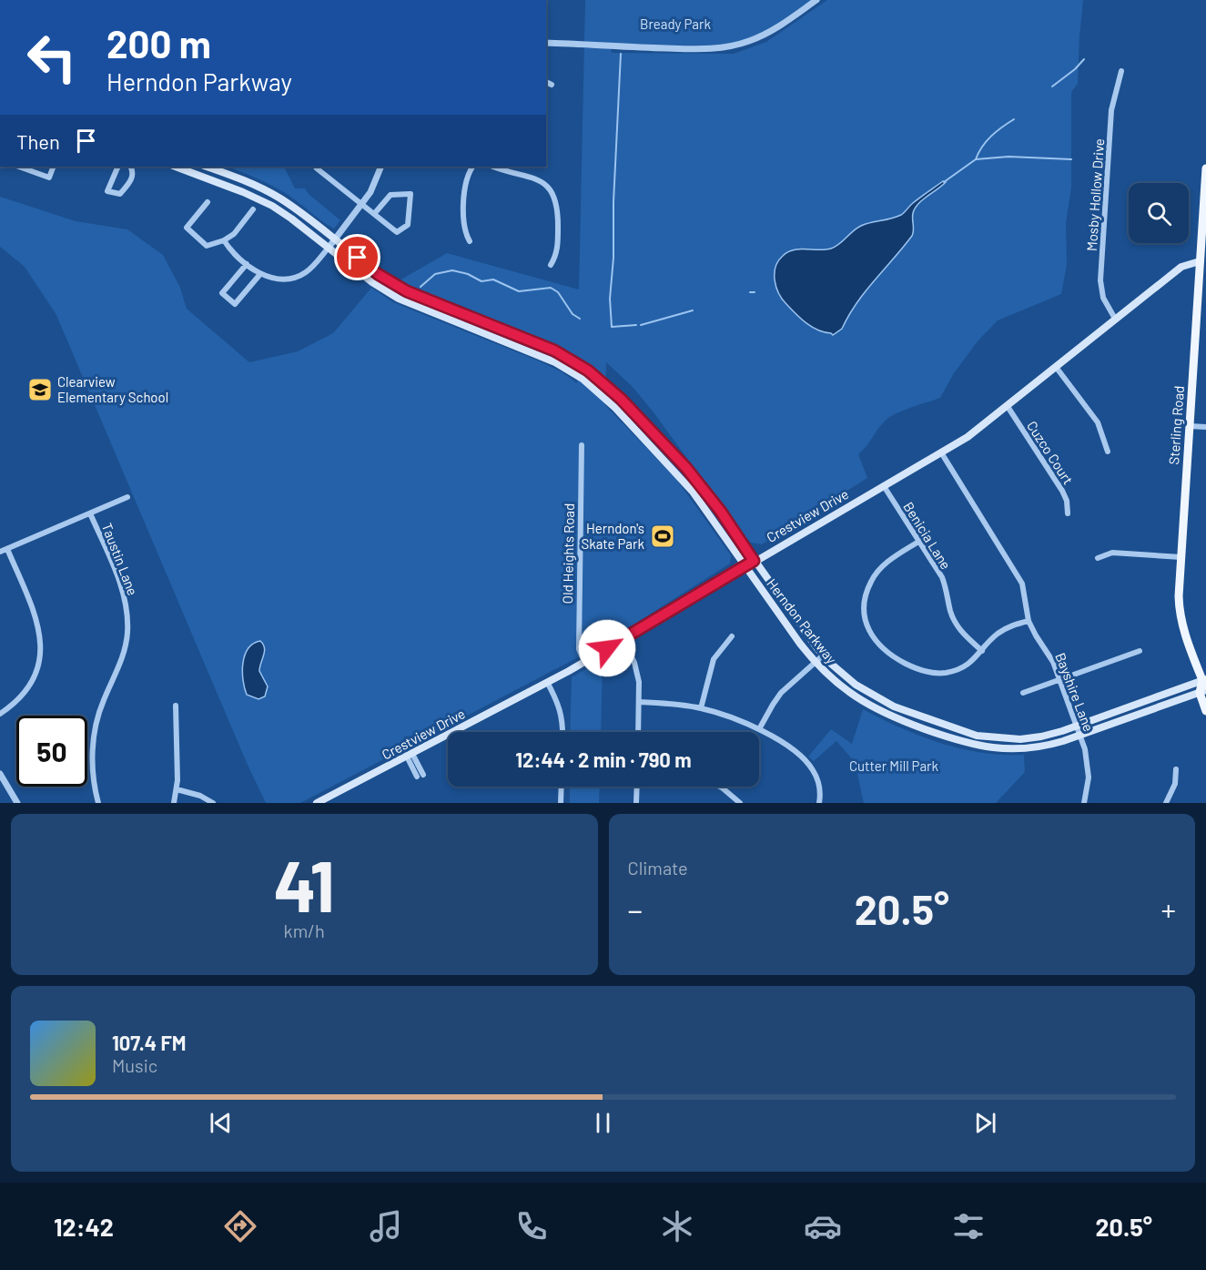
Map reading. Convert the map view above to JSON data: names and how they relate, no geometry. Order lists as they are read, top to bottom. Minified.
{"streets":{"main road":["Sterling Road","Crestview Drive","Herndon Parkway"],"street":["Mosby Hollow Drive","Cuzco Court","Benicia Lane","Old Heights Road","Taustin Lane","Bayshire Lane"]},"crossings":[["Mosby Hollow Drive","Crestview Drive"],["Sterling Road","Crestview Drive"],["Sterling Road","Herndon Parkway"],["Cuzco Court","Crestview Drive"],["Crestview Drive","Benicia Lane"],["Crestview Drive","Old Heights Road"],["Crestview Drive","Herndon Parkway"],["Crestview Drive","Bayshire Lane"],["Herndon Parkway","Bayshire Lane"]],"parks":["Bready Park","Cutter Mill Park"],"places":{"school or university":["Clearview Elementary School"],"sports":["Herndon's Skate Park"]},"page":{"turn":["200 m","Herndon Parkway"],"then":"Then","limit":"50","trip":"12:44 · 2 min · 790 m","tile":[["41","km/h"],"Climate"],"heat":["−","20.5°","+"],"song":["107.4 FM","Music"],"tabs":["12:42","20.5°"]}}
